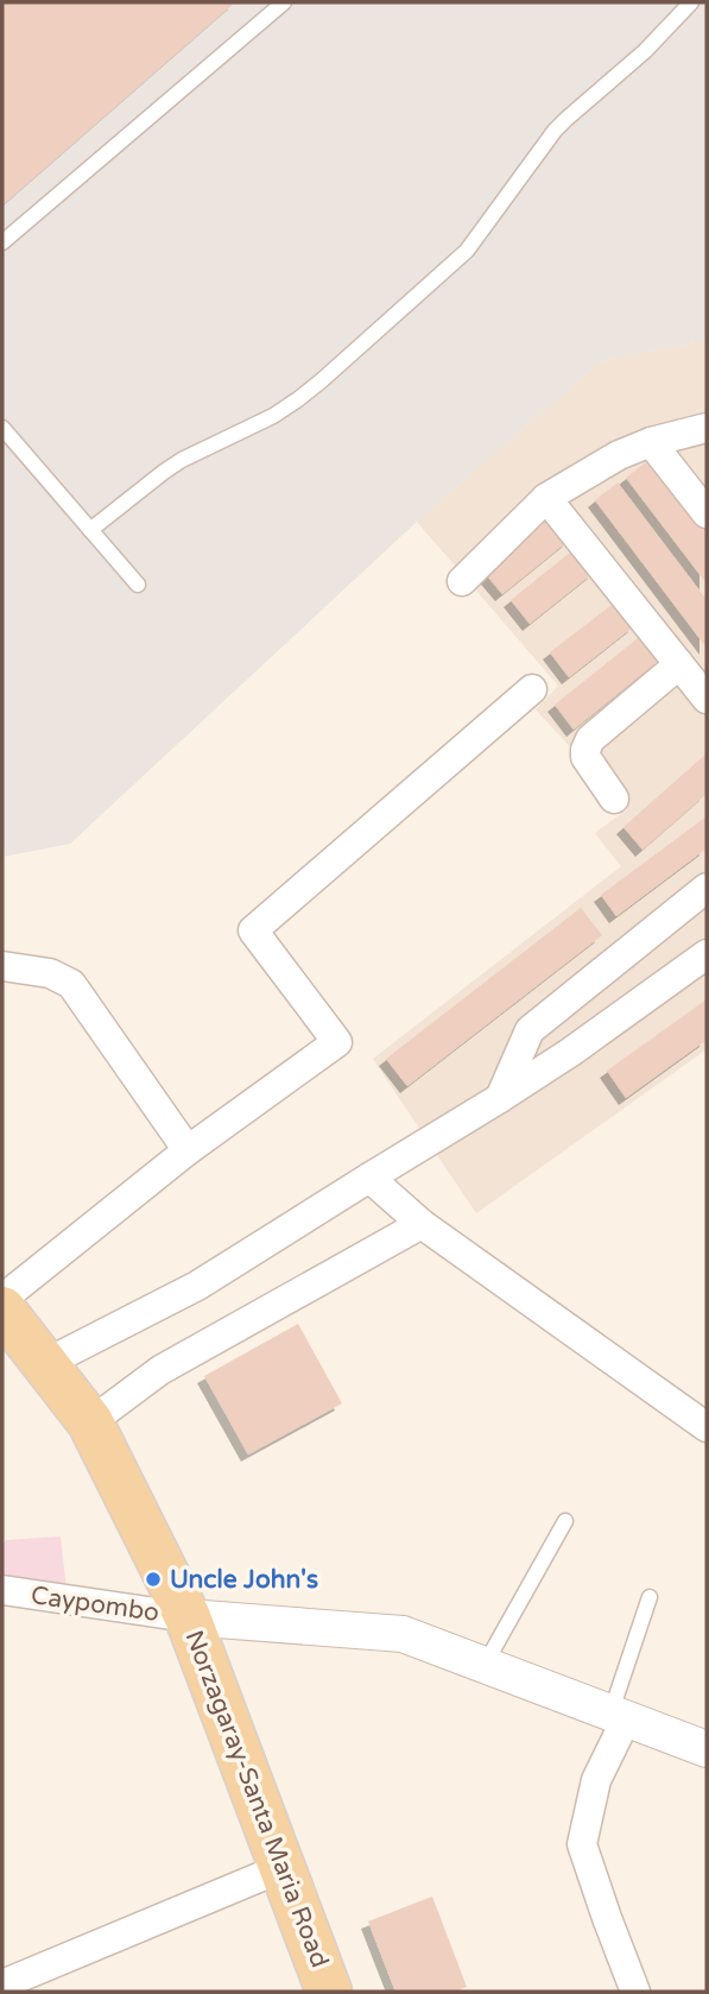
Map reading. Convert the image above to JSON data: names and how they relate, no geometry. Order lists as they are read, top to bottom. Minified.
{"streets":{"main road":["Norzagaray-Santa Maria Road"],"street":["Caypombo"]},"crossings":[["Caypombo","Norzagaray-Santa Maria Road"]],"places":["Uncle John's"]}
